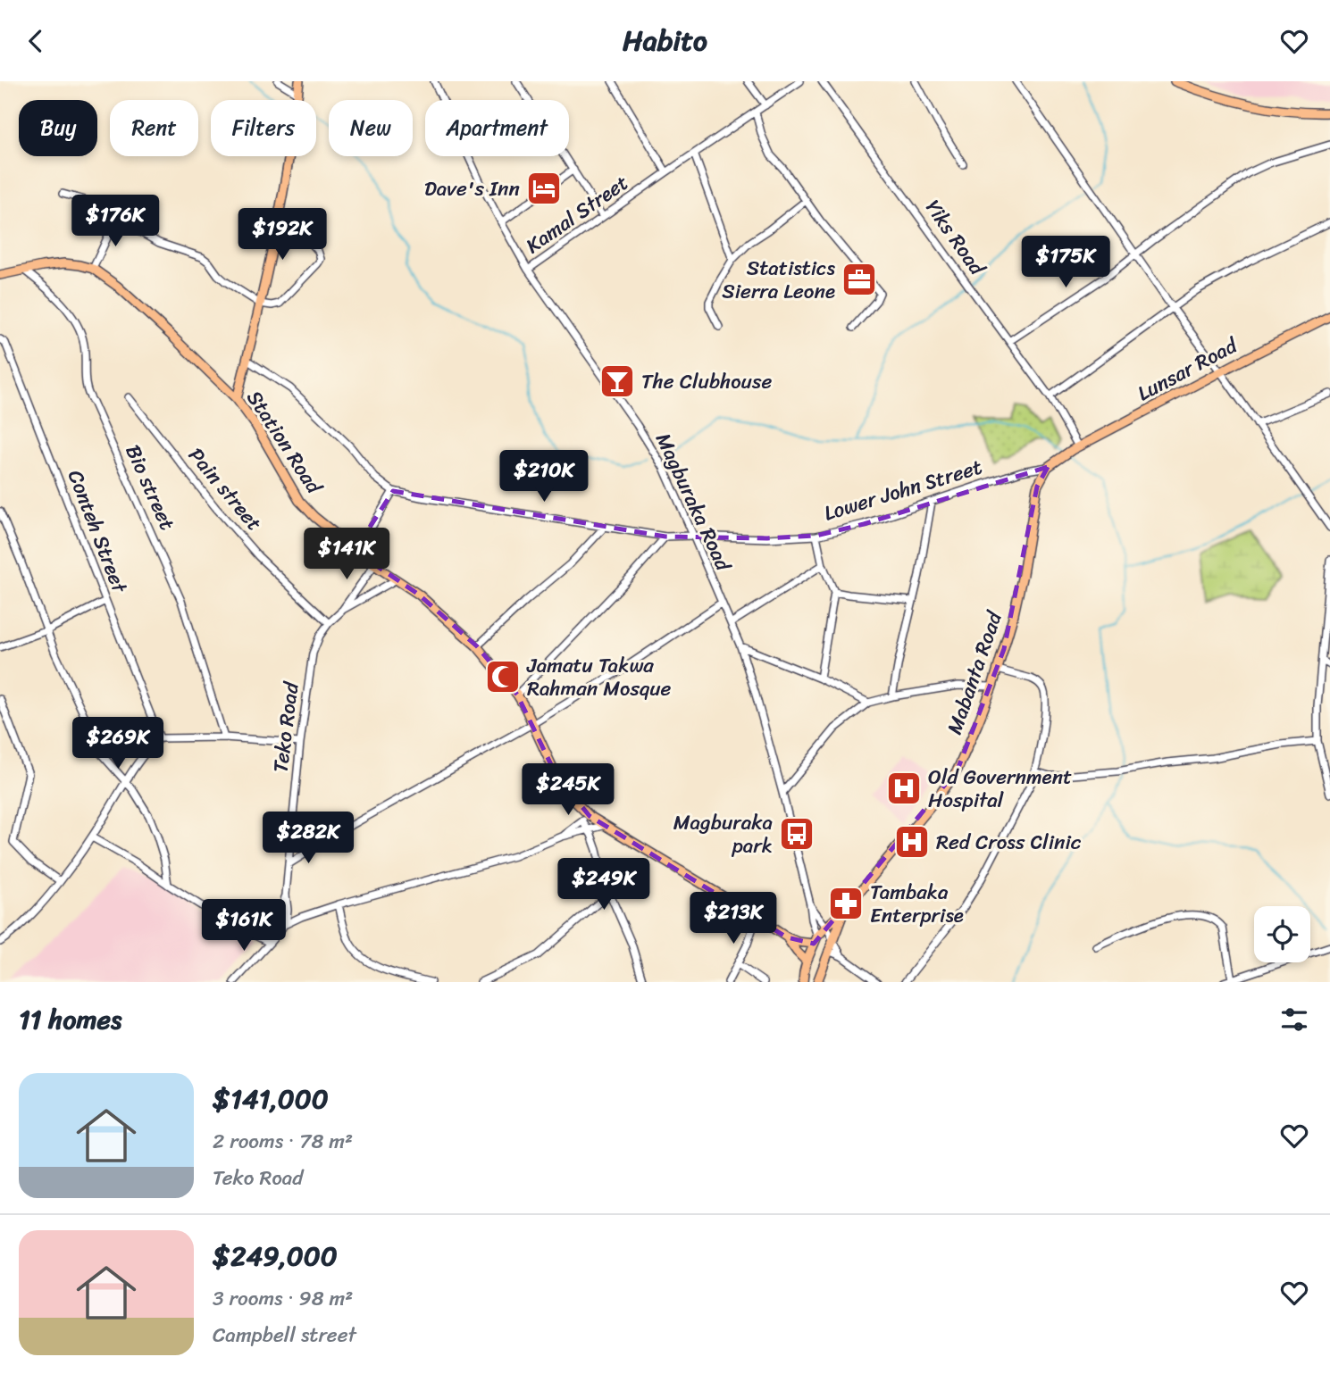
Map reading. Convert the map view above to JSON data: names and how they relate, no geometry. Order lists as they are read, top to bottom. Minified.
{"streets":{"main road":["Lunsar Road","Station Road","Mabanta Road"],"street":["Kamal Street","Yiks Road","Bio street","Pain street","Lower John Street","Magburaka Road","Conteh Street","Teko Road"]},"crossings":[["Kamal Street","Magburaka Road"],["Yiks Road","Lunsar Road"],["Lunsar Road","Mabanta Road"],["Station Road","Bio street"],["Station Road","Magburaka Road"],["Station Road","Teko Road"],["Pain street","Teko Road"],["Lower John Street","Magburaka Road"],["Lower John Street","Mabanta Road"]],"places":{"hotel":["Dave's Inn"],"office":["Statistics Sierra Leone"],"bar":["The Clubhouse"],"mosque":["Jamatu Takwa Rahman Mosque"],"hospital":["Old Government Hospital","Red Cross Clinic"],"bus stop":["Magburaka park"],"pharmacy":["Tambaka Enterprise"]},"page":{"header":"Habito","chip":["Buy","Rent","Filters","New","Apartment"],"price":["$176K","$192K","$175K","$210K","$141K","$269K","$245K","$282K","$249K","$213K","$161K"],"heading":"11 homes","list":[{"name":"$141,000","note":"2 rooms · 78 m² · Teko Road"},{"name":"$249,000","note":"3 rooms · 98 m² · Campbell street"}]}}
